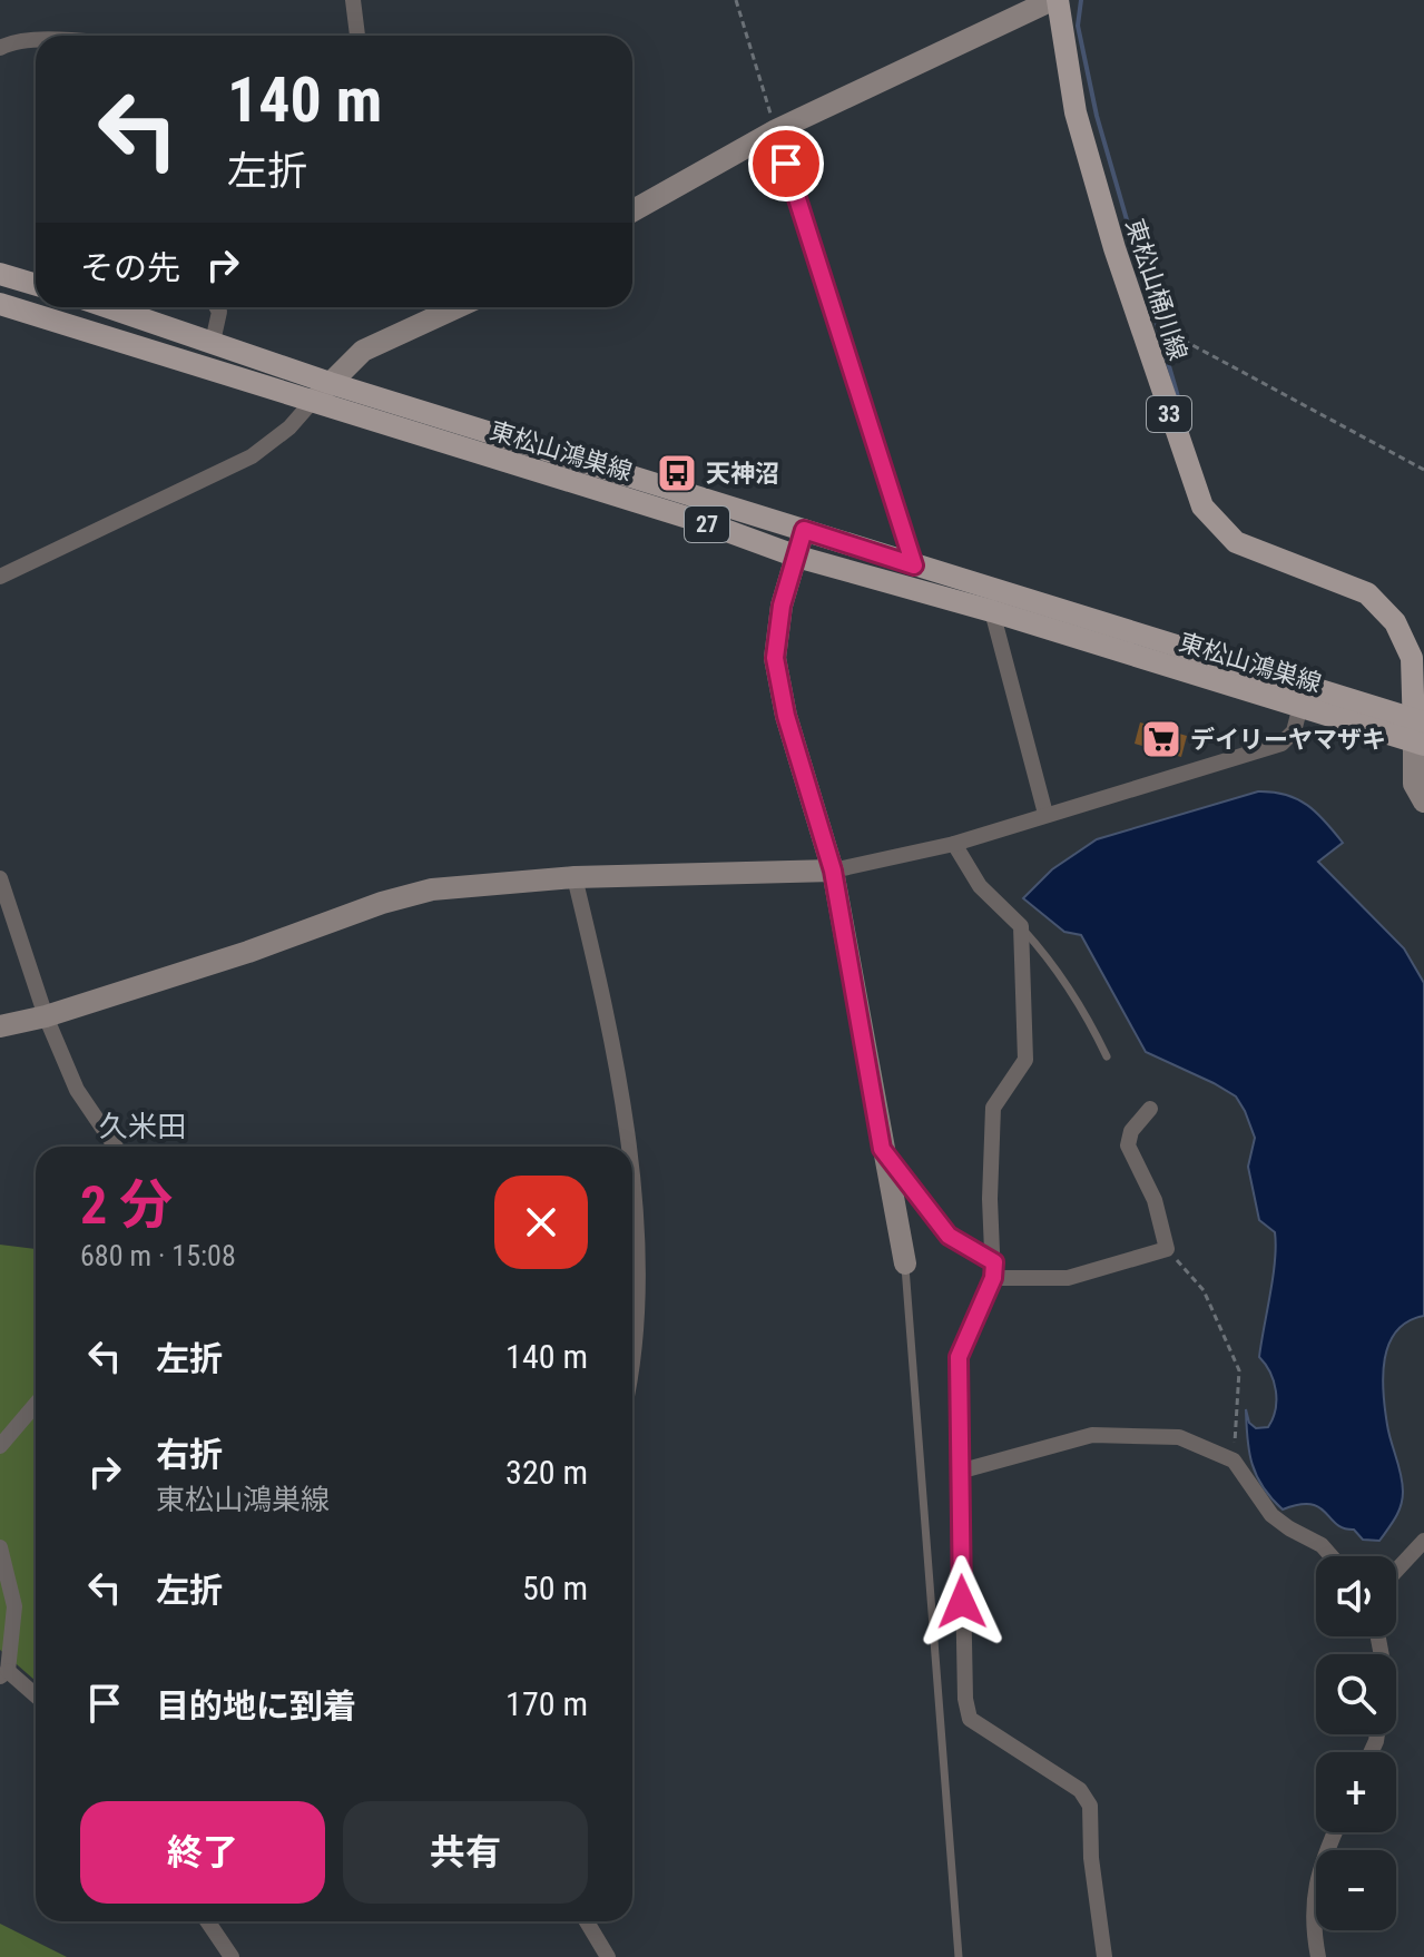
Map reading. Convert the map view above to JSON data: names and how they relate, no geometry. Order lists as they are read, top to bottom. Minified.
{"streets":{"main road":["東松山桶川線","33","東松山鴻巣線","27"]},"crossings":[["東松山桶川線","東松山鴻巣線"]],"districts":["久米田"],"places":{"bus stop":["天神沼"],"supermarket":["デイリーヤマザキ"]},"page":{"turn":["140 m","左折"],"then":"その先","heading":["2 分","680 m · 15:08"],"list":[{"name":"左折","value":"140 m"},{"name":"右折","note":"東松山鴻巣線","value":"320 m"},{"name":"左折","value":"50 m"},{"name":"目的地に到着","value":"170 m"}],"map_buttons":["+","−"],"buttons":["終了","共有"]}}
